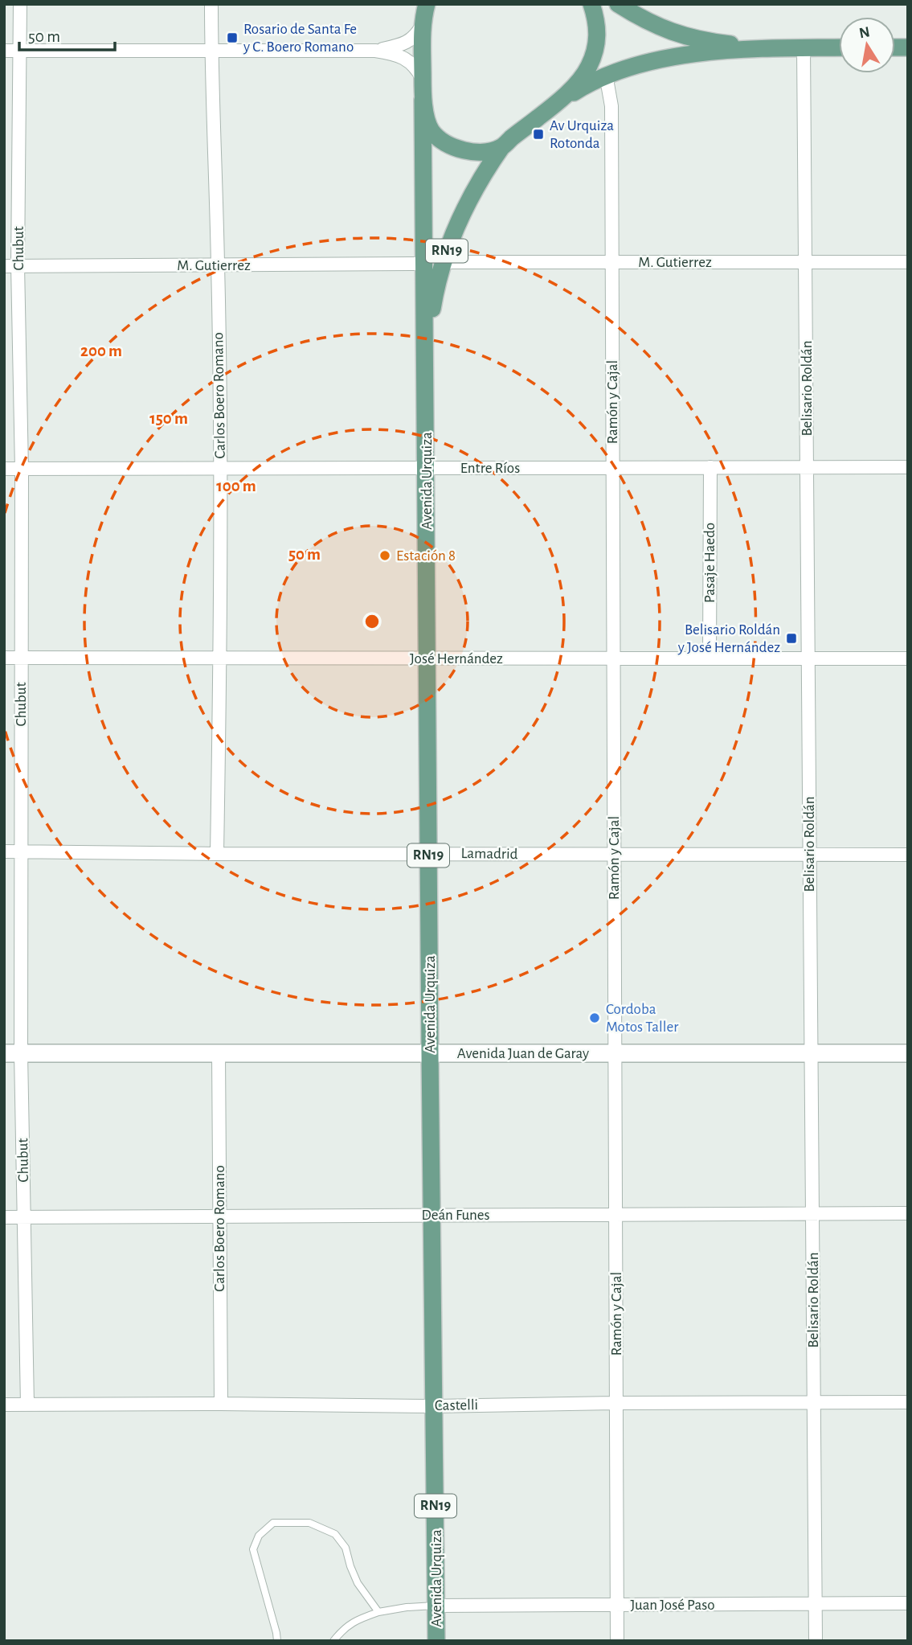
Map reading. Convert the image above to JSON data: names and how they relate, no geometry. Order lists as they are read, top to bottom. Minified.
{"streets":{"main road":["RN19","Avenida Urquiza"],"street":["Chubut","M. Gutierrez","Belisario Roldán","Carlos Boero Romano","Ramón y Cajal","Entre Ríos","Pasaje Haedo","José Hernández","Lamadrid","Avenida Juan de Garay","Deán Funes","Castelli","Juan José Paso"]},"crossings":[["Chubut","M. Gutierrez"],["Chubut","Entre Ríos"],["Chubut","José Hernández"],["Chubut","Lamadrid"],["Chubut","Avenida Juan de Garay"],["Chubut","Deán Funes"],["Chubut","Castelli"],["RN19","Belisario Roldán"],["RN19","Ramón y Cajal"],["RN19","Avenida Urquiza"],["M. Gutierrez","Belisario Roldán"],["M. Gutierrez","Carlos Boero Romano"],["M. Gutierrez","Ramón y Cajal"],["M. Gutierrez","Avenida Urquiza"],["Belisario Roldán","Entre Ríos"],["Belisario Roldán","José Hernández"],["Belisario Roldán","Lamadrid"],["Belisario Roldán","Avenida Juan de Garay"],["Belisario Roldán","Deán Funes"],["Belisario Roldán","Castelli"],["Belisario Roldán","Juan José Paso"],["Carlos Boero Romano","Entre Ríos"],["Carlos Boero Romano","José Hernández"],["Carlos Boero Romano","Lamadrid"],["Carlos Boero Romano","Avenida Juan de Garay"],["Carlos Boero Romano","Deán Funes"],["Carlos Boero Romano","Castelli"],["Ramón y Cajal","Entre Ríos"],["Ramón y Cajal","José Hernández"],["Ramón y Cajal","Lamadrid"],["Ramón y Cajal","Avenida Juan de Garay"],["Ramón y Cajal","Deán Funes"],["Ramón y Cajal","Castelli"],["Ramón y Cajal","Juan José Paso"],["Entre Ríos","Avenida Urquiza"],["Entre Ríos","Pasaje Haedo"],["Avenida Urquiza","José Hernández"],["Avenida Urquiza","Lamadrid"],["Avenida Urquiza","Avenida Juan de Garay"],["Avenida Urquiza","Deán Funes"],["Avenida Urquiza","Castelli"],["Avenida Urquiza","Juan José Paso"],["Pasaje Haedo","José Hernández"]],"places":{"transit":["Rosario de Santa Fe y C. Boero Romano","Av Urquiza Rotonda","Belisario Roldán y José Hernández"],"other":["Estación 8","Cordoba Motos Taller"]},"scale_bar":"50 m","north":"top","rings":["200 m","150 m","100 m","50 m"]}
